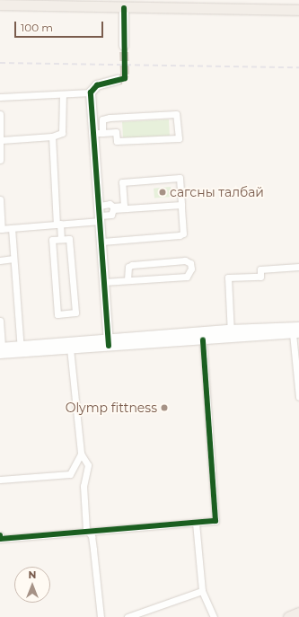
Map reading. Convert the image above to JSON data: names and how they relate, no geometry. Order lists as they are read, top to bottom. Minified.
{"places":["сагсны талбай","Olymp fittness"],"scale_bar":"100 m","north":"top"}
